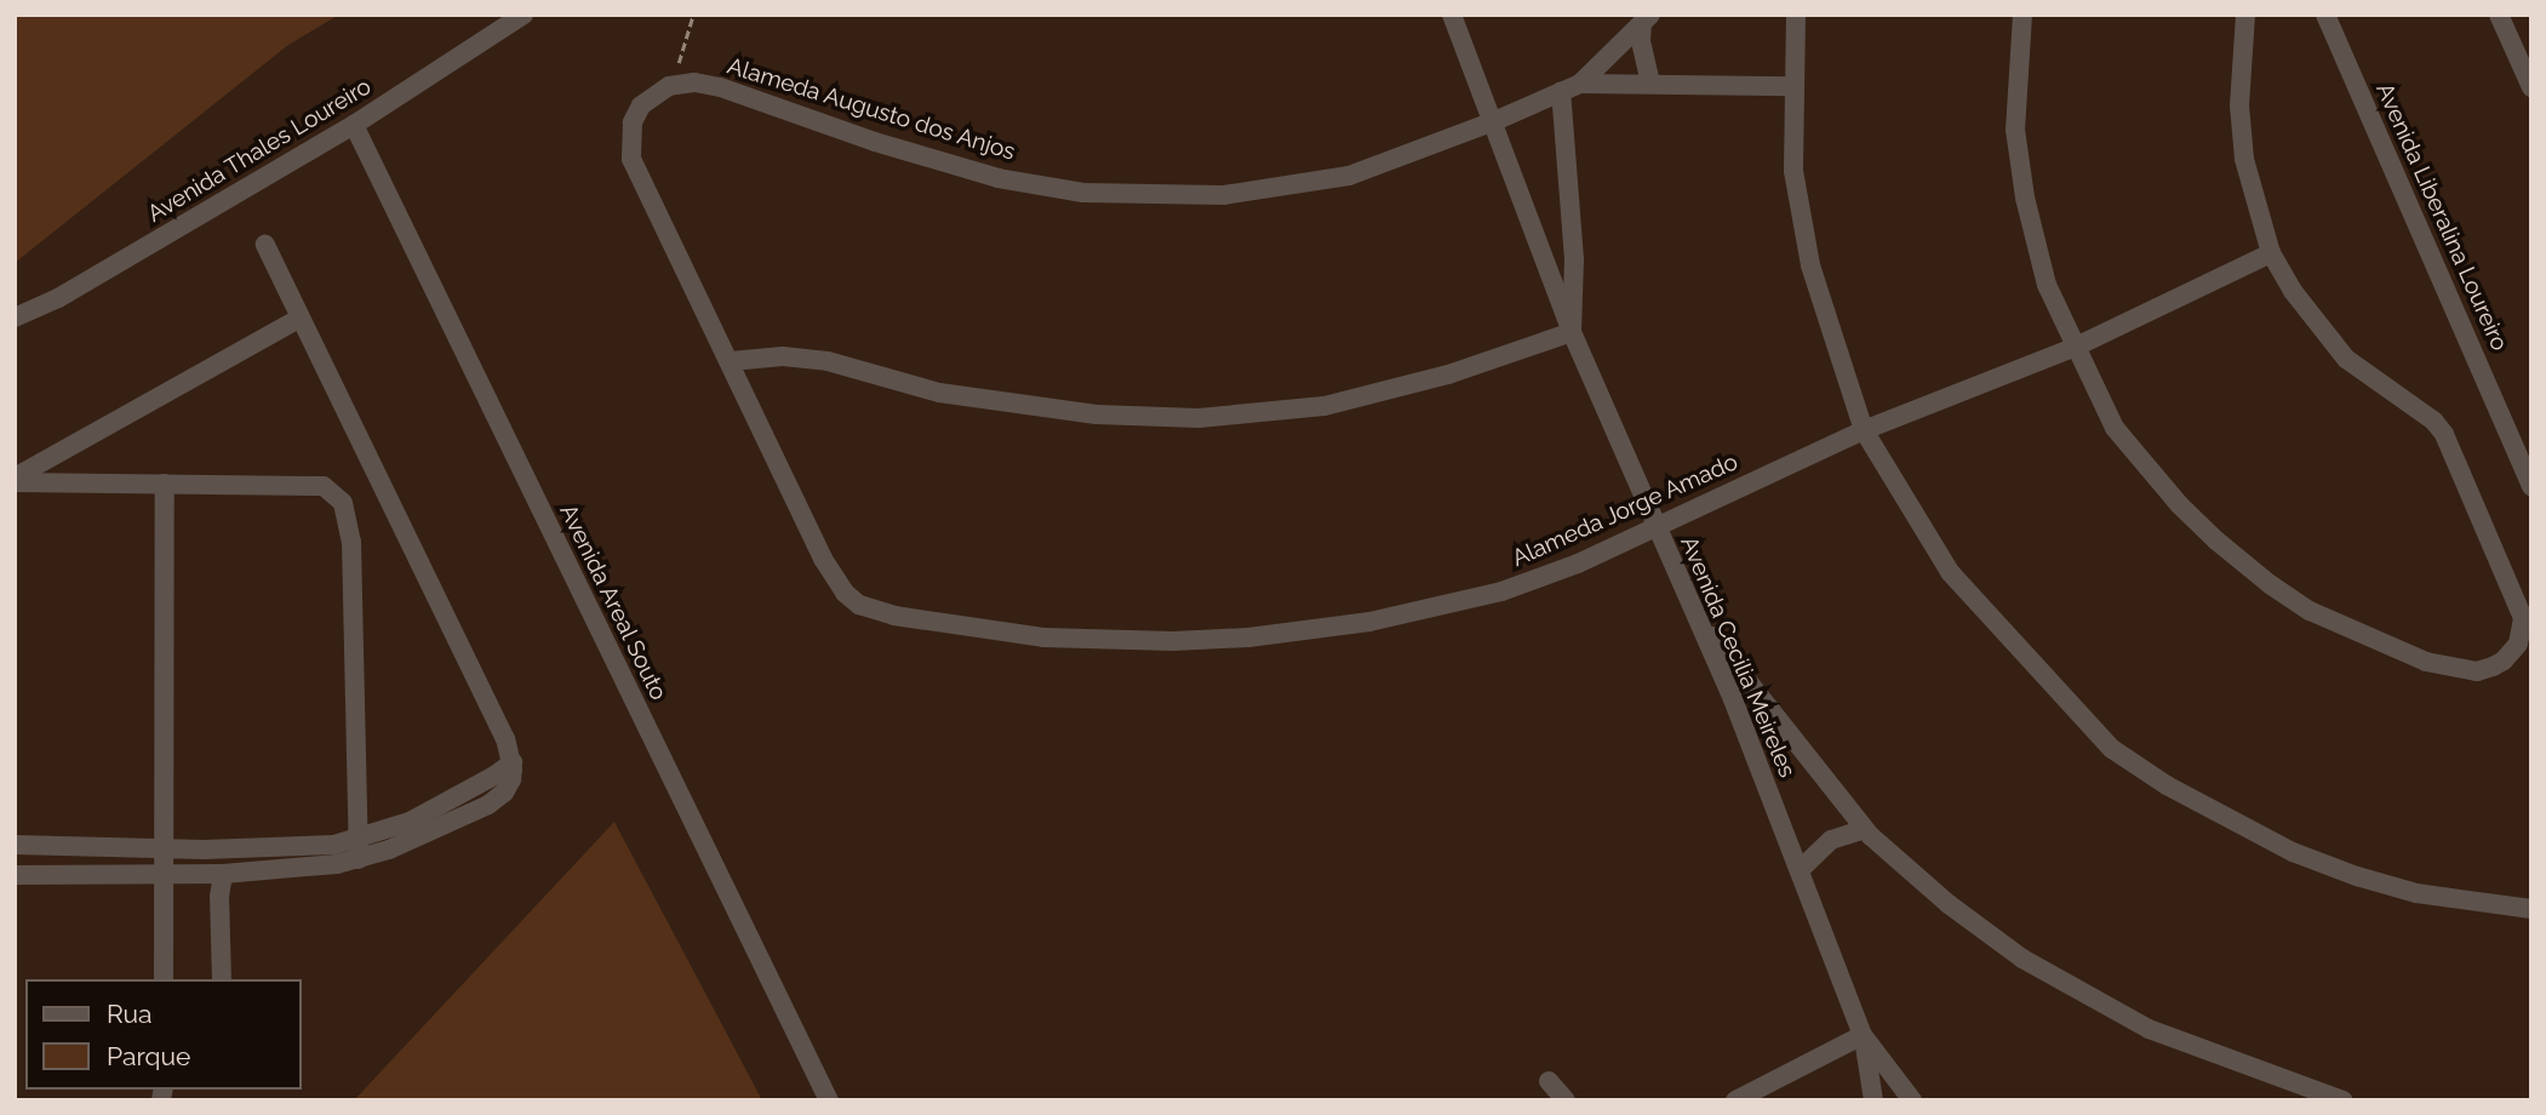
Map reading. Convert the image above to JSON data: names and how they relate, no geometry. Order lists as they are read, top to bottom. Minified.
{"streets":{"street":["Alameda Augusto dos Anjos","Avenida Thales Loureiro","Avenida Liberalina Loureiro","Alameda Jorge Amado","Avenida Areal Souto","Avenida Cecilia Meireles"]},"crossings":[["Alameda Augusto dos Anjos","Avenida Cecilia Meireles"],["Avenida Thales Loureiro","Avenida Areal Souto"],["Alameda Jorge Amado","Avenida Cecilia Meireles"]],"legend":["Rua","Parque"]}
